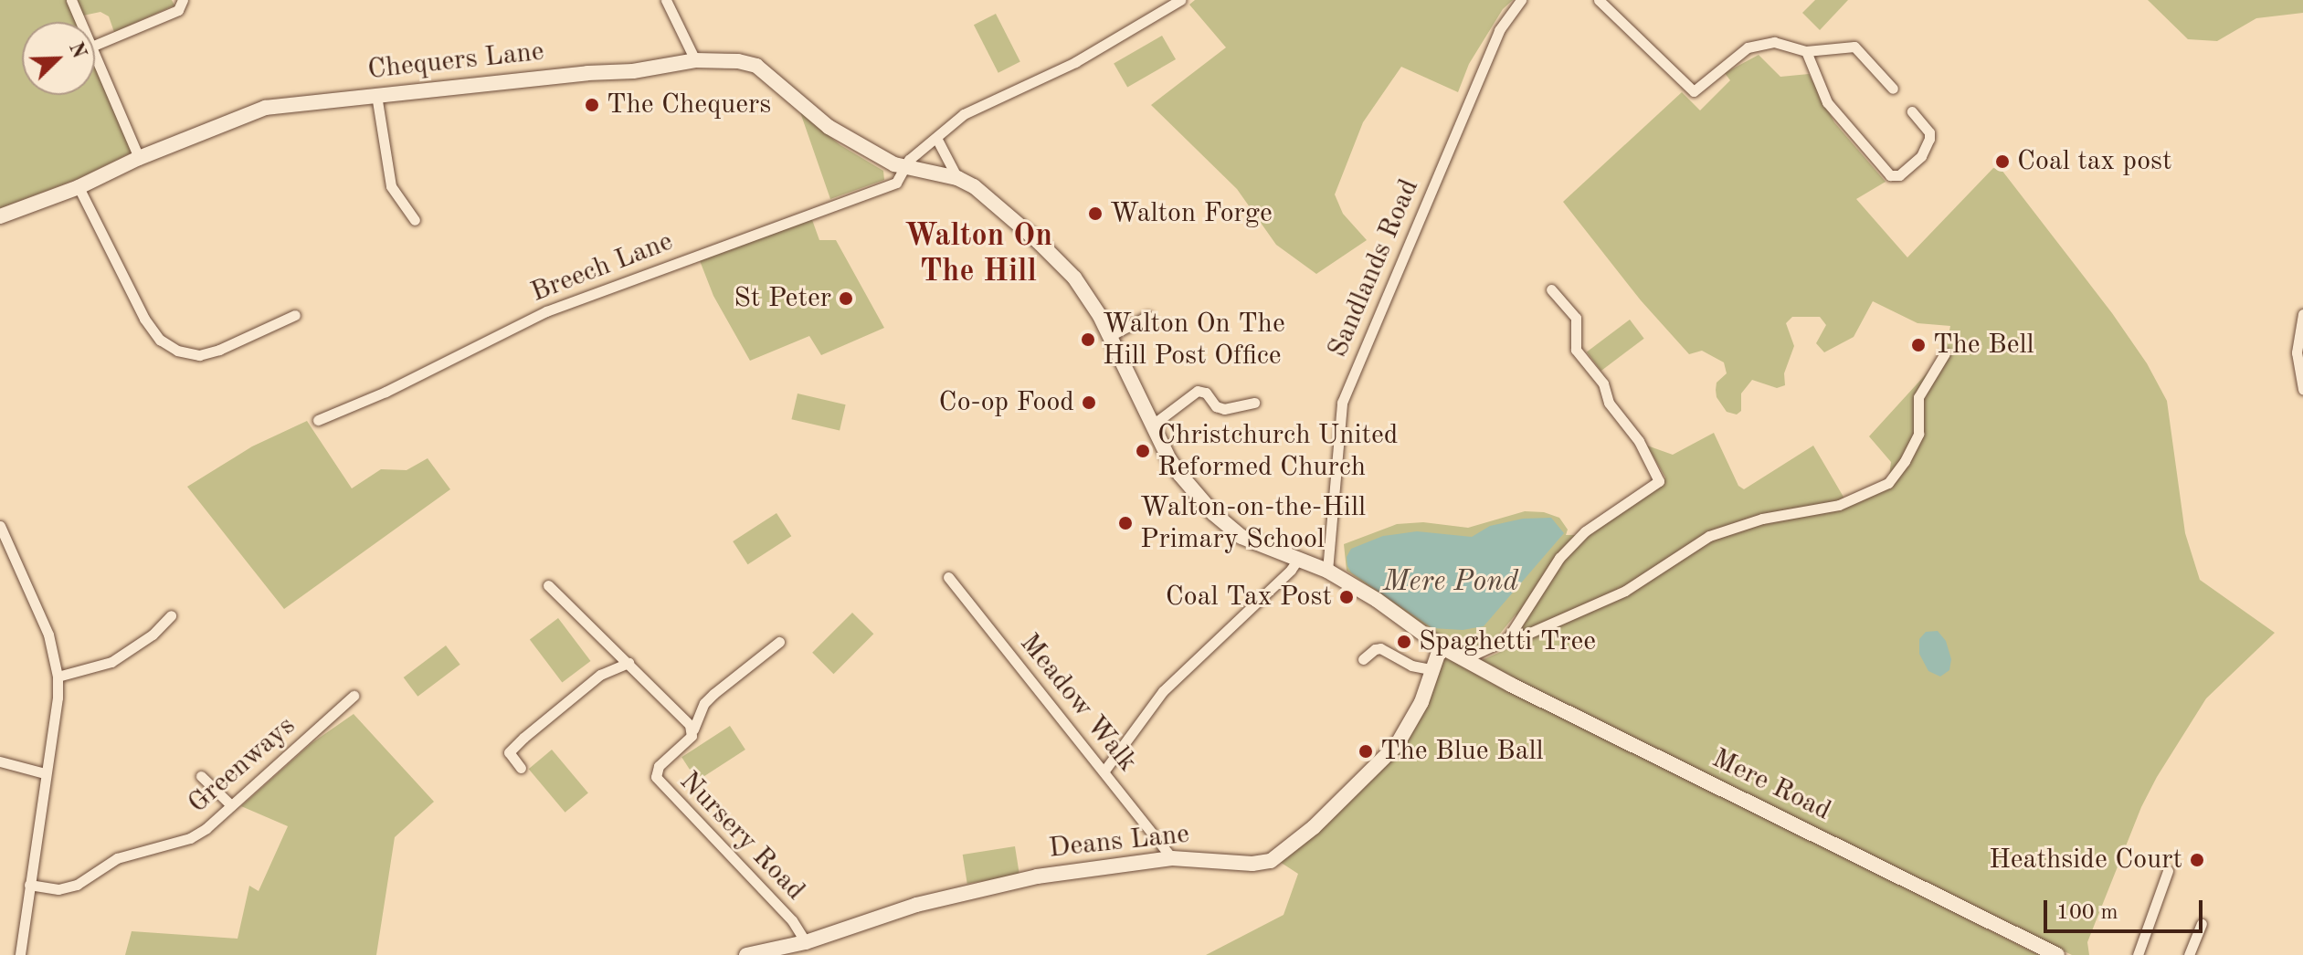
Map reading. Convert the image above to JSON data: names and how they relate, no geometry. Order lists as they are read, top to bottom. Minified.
{"streets":{"main road":["Chequers Lane","Mere Road","Deans Lane"],"street":["Breech Lane","Sandlands Road","Meadow Walk","Greenways","Nursery Road"]},"crossings":[["Chequers Lane","Breech Lane"],["Chequers Lane","Mere Road"],["Sandlands Road","Mere Road"],["Meadow Walk","Deans Lane"],["Mere Road","Deans Lane"],["Nursery Road","Deans Lane"]],"districts":["Walton On The Hill"],"water":["Mere Pond"],"places":["The Chequers","Coal tax post","Walton Forge","St Peter","Walton On The Hill Post Office","The Bell","Co-op Food","Christchurch United Reformed Church","Walton-on-the-Hill Primary School","Coal Tax Post","Spaghetti Tree","The Blue Ball","Heathside Court"],"scale_bar":"100 m","north":"top right"}
